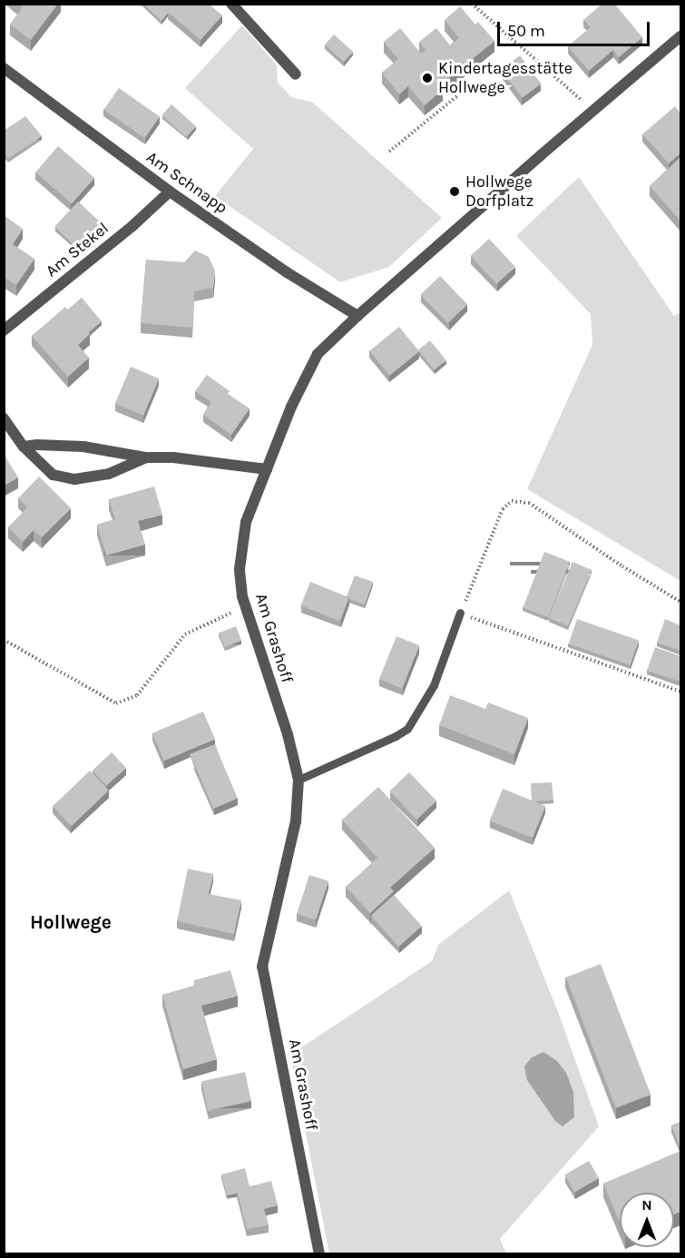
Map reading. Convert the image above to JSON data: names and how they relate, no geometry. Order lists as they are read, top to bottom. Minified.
{"streets":{"street":["Am Schnapp","Am Stekel","Am Grashoff"]},"crossings":[["Am Schnapp","Am Stekel"],["Am Schnapp","Am Grashoff"]],"districts":["Hollwege"],"places":["Kindertagesstätte Hollwege","Hollwege Dorfplatz"],"scale_bar":"50 m","north":"top"}
